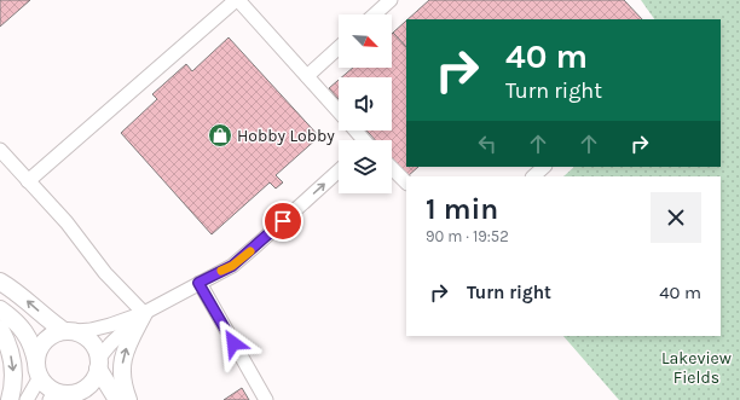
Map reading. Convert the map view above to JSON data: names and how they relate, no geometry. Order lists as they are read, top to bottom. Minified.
{"parks":["Lakeview Fields"],"places":{"shop":["Hobby Lobby"]},"north":"bottom right","page":{"turn":["40 m","Turn right"],"heading":["1 min","90 m · 19:52"],"list":[{"name":"Turn right","value":"40 m"}]}}
